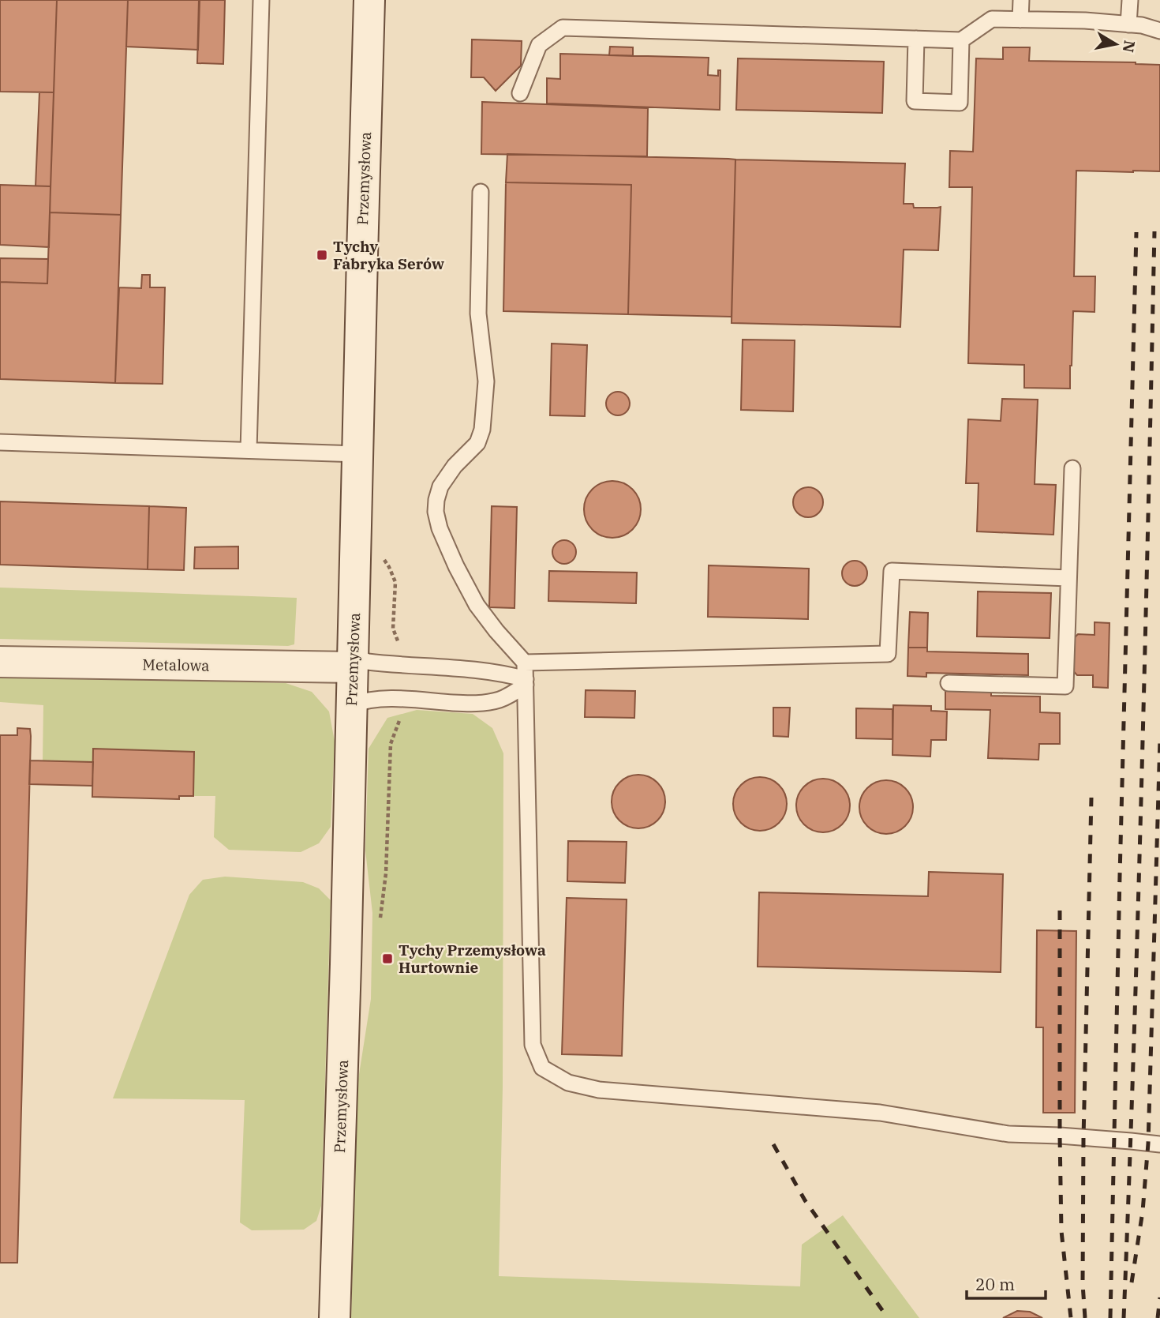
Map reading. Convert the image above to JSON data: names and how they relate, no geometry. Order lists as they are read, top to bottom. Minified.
{"streets":{"street":["Przemysłowa","Metalowa"]},"crossings":[["Przemysłowa","Metalowa"]],"places":{"transit":["Tychy Fabryka Serów","Tychy Przemysłowa Hurtownie"]},"scale_bar":"20 m","north":"right"}
